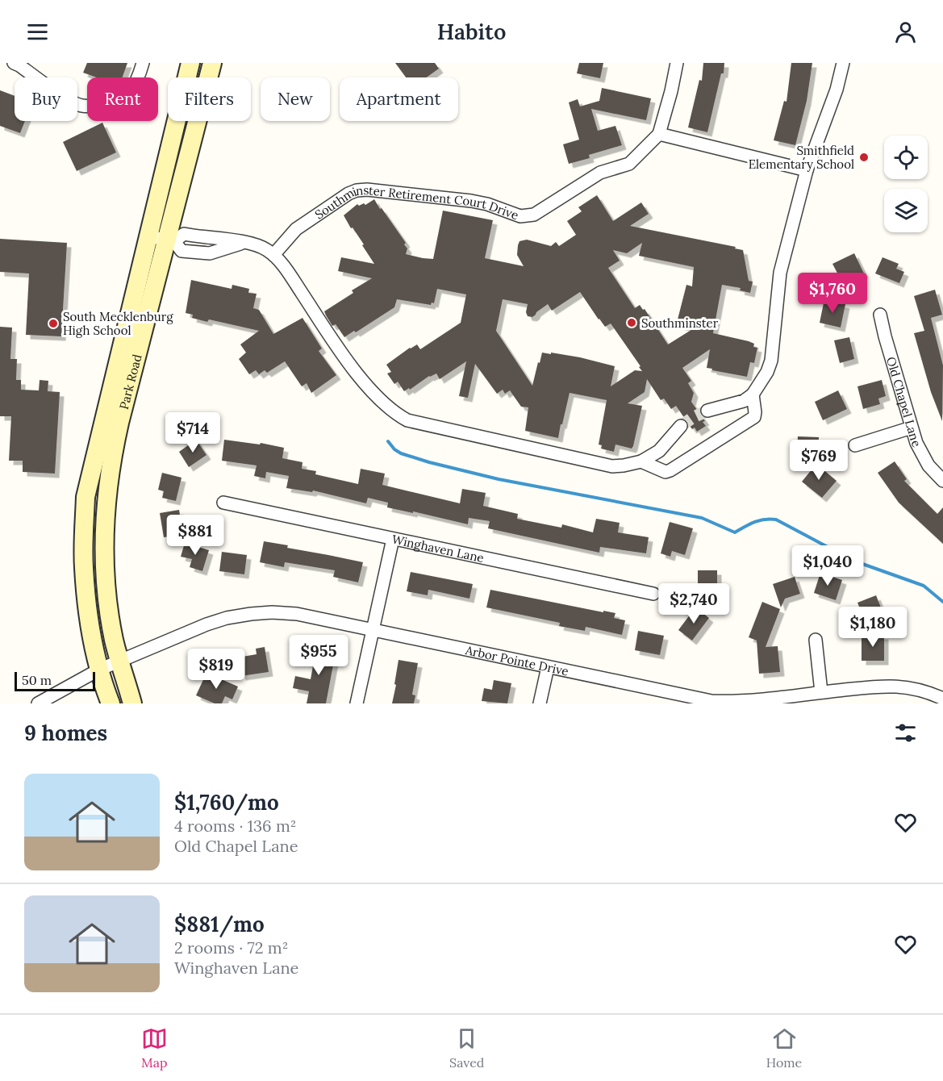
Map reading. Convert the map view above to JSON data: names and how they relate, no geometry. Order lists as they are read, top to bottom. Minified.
{"streets":{"main road":["Park Road"],"street":["Southminster Retirement Court Drive","Old Chapel Lane","Winghaven Lane","Arbor Pointe Drive"]},"crossings":[["Park Road","Arbor Pointe Drive"]],"places":["Smithfield Elementary School","Southminster","South Mecklenburg High School"],"scale_bar":"50 m","page":{"header":"Habito","chip":["Buy","Rent","Filters","New","Apartment"],"price":["$1,760","$714","$769","$881","$1,040","$2,740","$1,180","$955","$819"],"scale":"50 m","heading":"9 homes","list":[{"name":"$1,760/mo","note":"4 rooms · 136 m² · Old Chapel Lane"},{"name":"$881/mo","note":"2 rooms · 72 m² · Winghaven Lane"}],"tabs":["Map","Saved","Home"]}}
